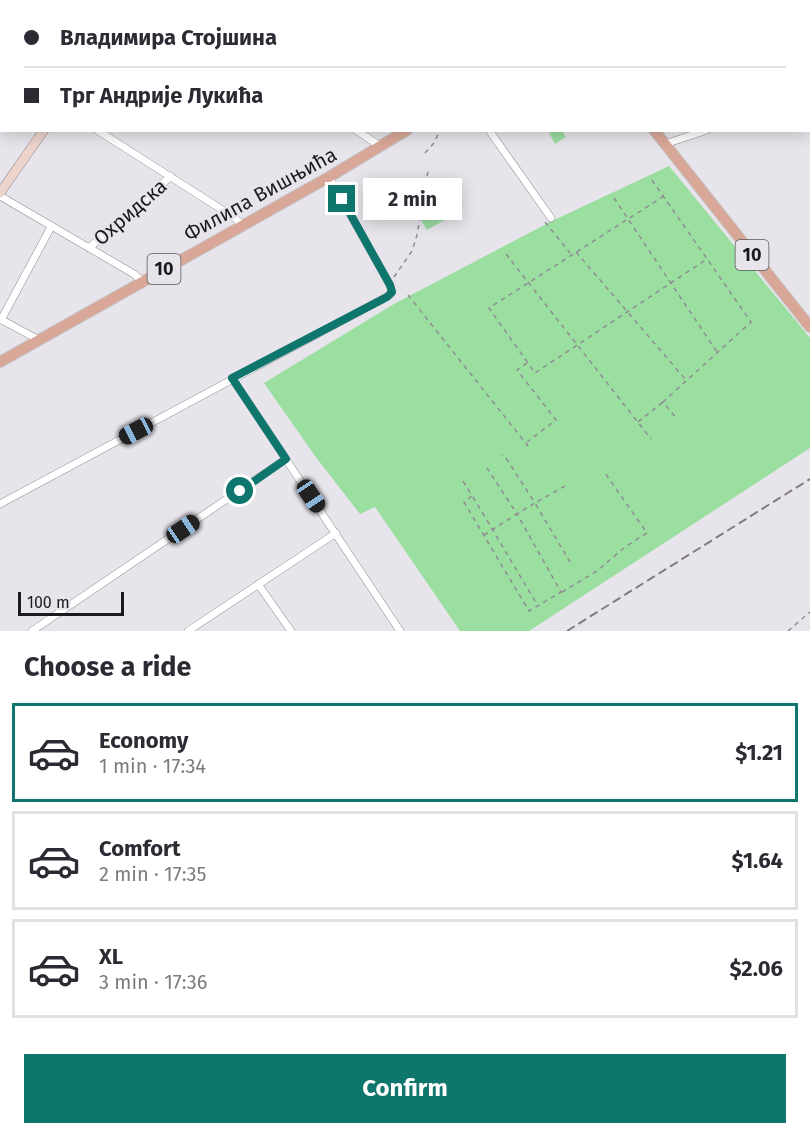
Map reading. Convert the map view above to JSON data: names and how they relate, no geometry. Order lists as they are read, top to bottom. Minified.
{"streets":{"main road":["Филипа Вишњића","10"],"street":["Охридска"]},"crossings":[["Филипа Вишњића","10"]],"scale_bar":"100 m","page":{"banner":["Владимира Стојшина","Трг Андрије Лукића"],"bubble":"2 min","scale":"100 m","heading":"Choose a ride","list":[{"name":"Economy","note":"1 min · 17:34","value":"$1.21"},{"name":"Comfort","note":"2 min · 17:35","value":"$1.64"},{"name":"XL","note":"3 min · 17:36","value":"$2.06"}],"buttons":"Confirm"}}
